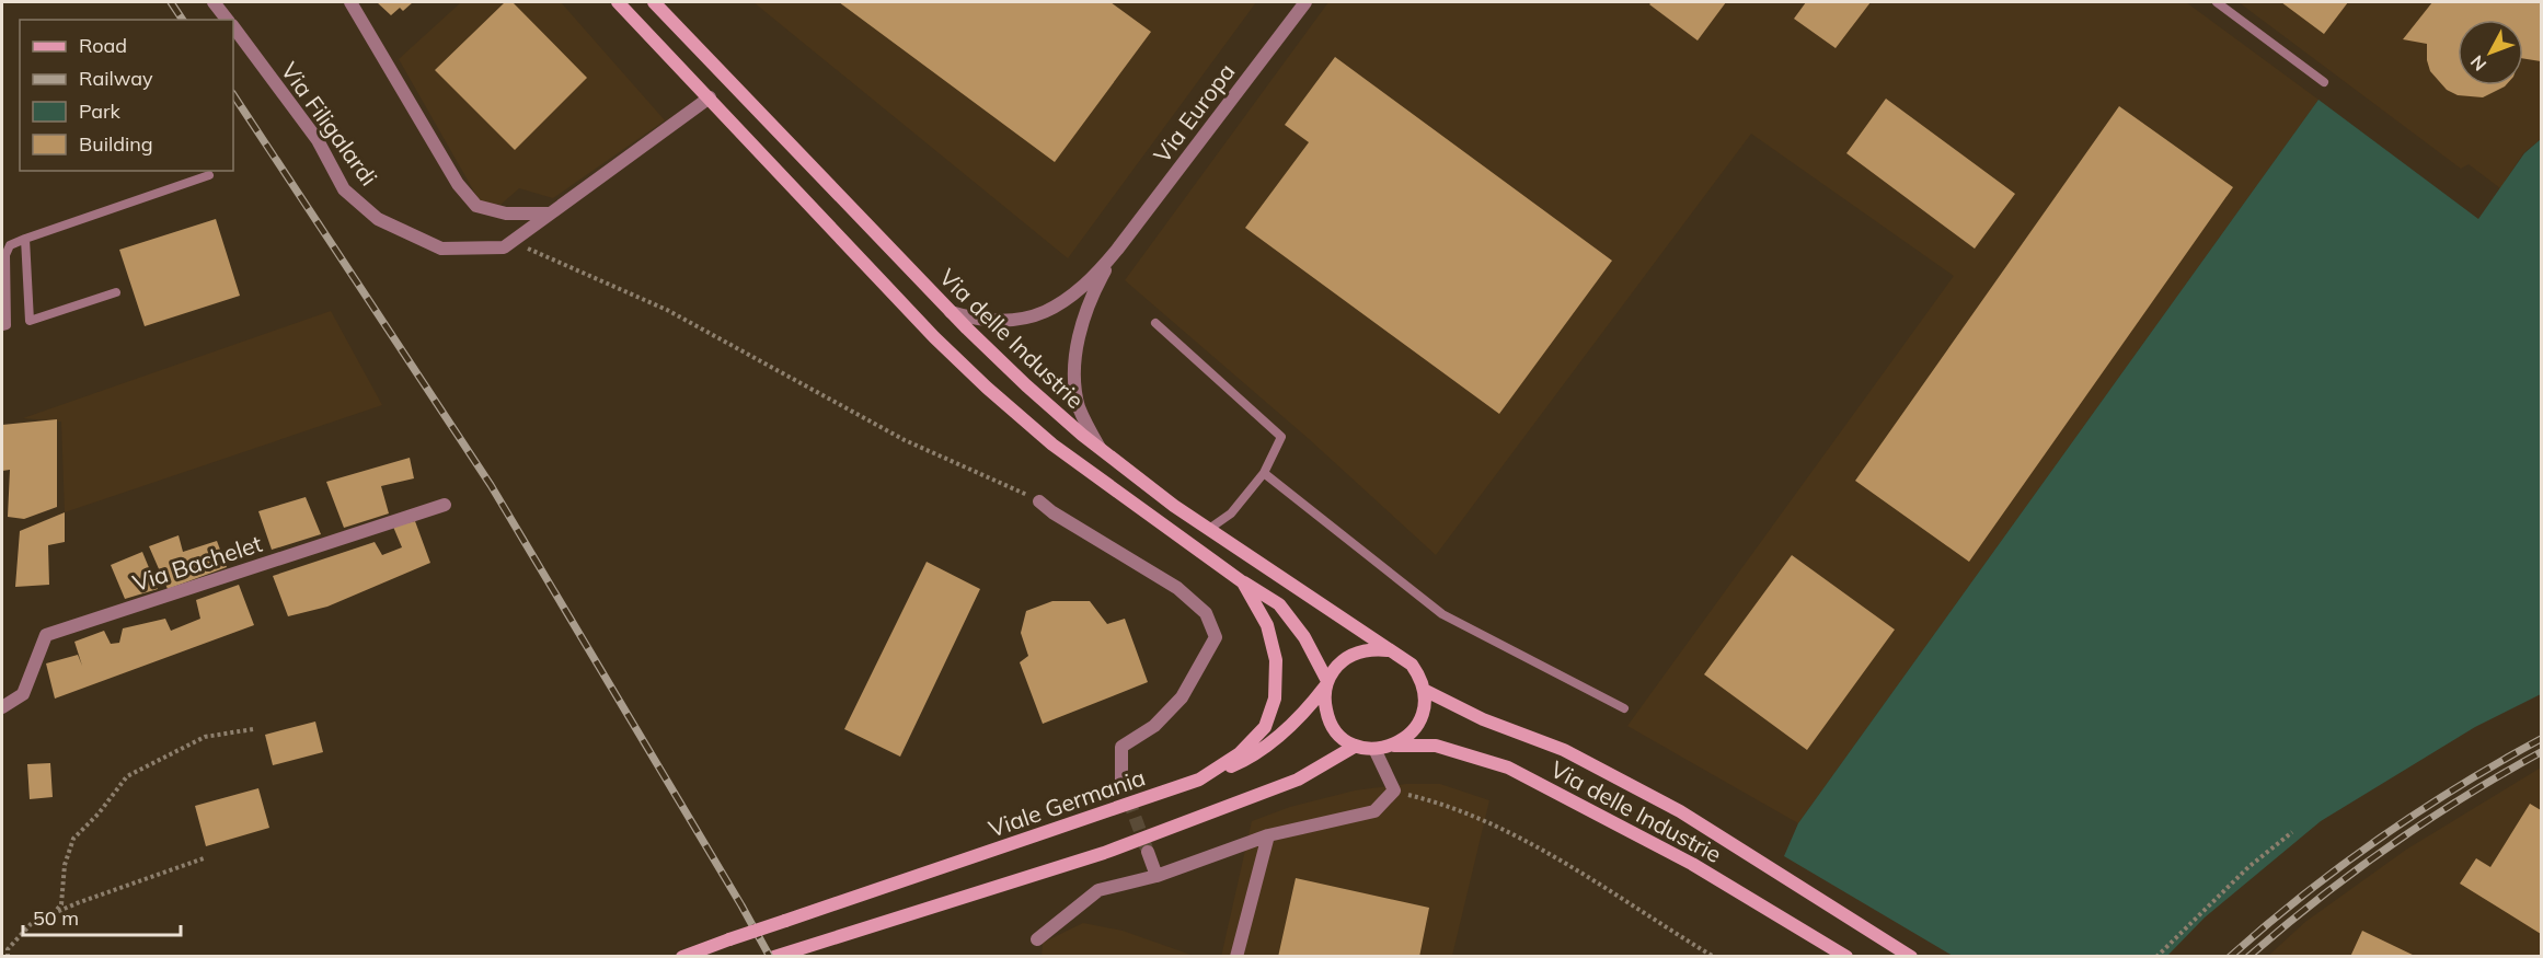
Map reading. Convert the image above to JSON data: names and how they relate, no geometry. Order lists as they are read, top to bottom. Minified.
{"streets":{"street":["Via Europa","Via Filigalardi","Via delle Industrie","Via Bachelet","Viale Germania"]},"crossings":[["Via Europa","Via delle Industrie"],["Via Filigalardi","Viale Germania"]],"legend":["Road","Railway","Park","Building"],"scale_bar":"50 m","north":"bottom left"}
